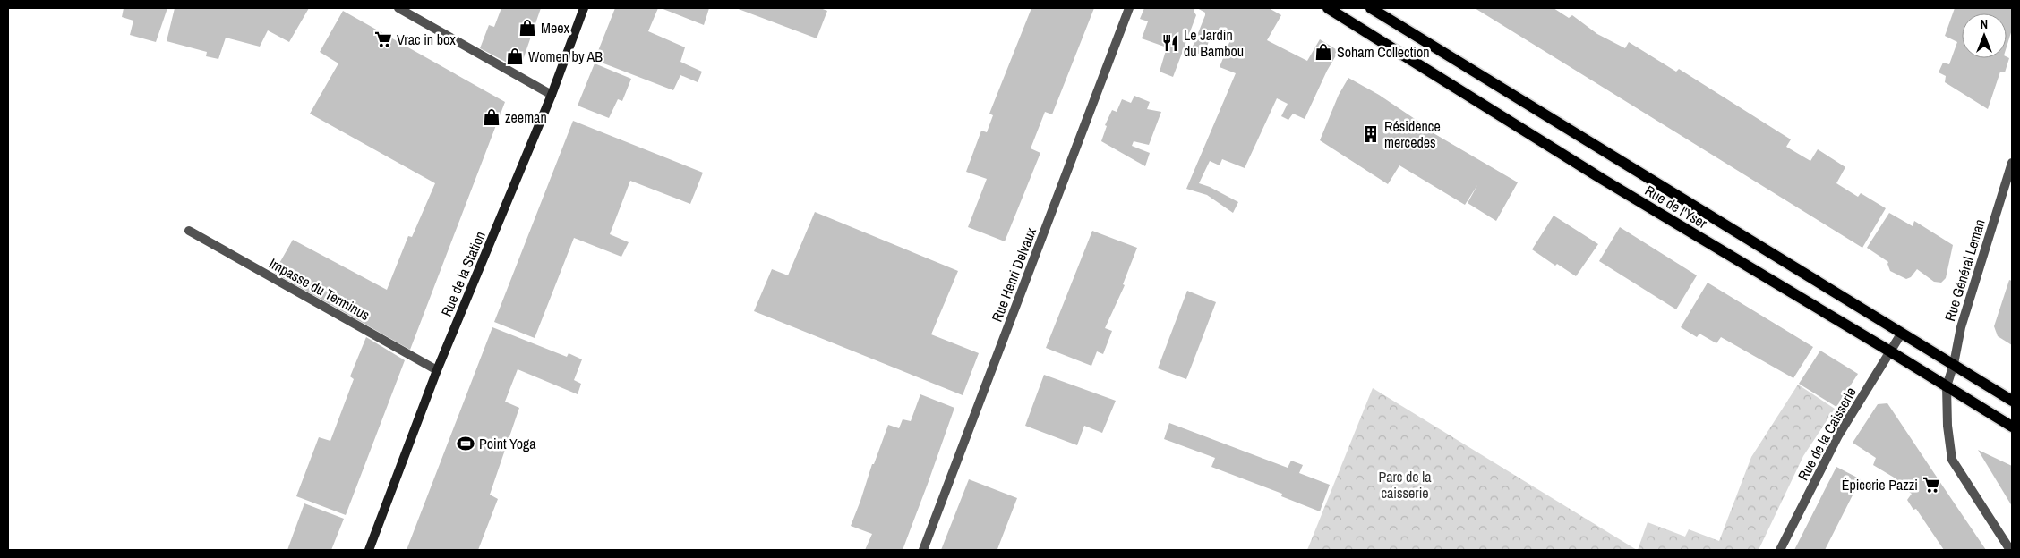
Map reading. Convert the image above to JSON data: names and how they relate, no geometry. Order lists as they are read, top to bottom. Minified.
{"streets":{"main road":["Rue de l'Yser"],"street":["Rue Général Leman","Rue de la Station","Rue Henri Delvaux","Impasse du Terminus","Rue de la Caisserie"]},"crossings":[["Rue de l'Yser","Rue Général Leman"],["Rue de l'Yser","Rue de la Caisserie"],["Rue de la Station","Impasse du Terminus"]],"parks":["Parc de la caisserie"],"places":{"shop":["Meex","Soham Collection","Women by AB","zeeman"],"supermarket":["Vrac in box","Épicerie Pazzi"],"restaurant":["Le Jardin du Bambou"],"building":["Résidence mercedes"],"sports":["Point Yoga"]},"north":"top"}
